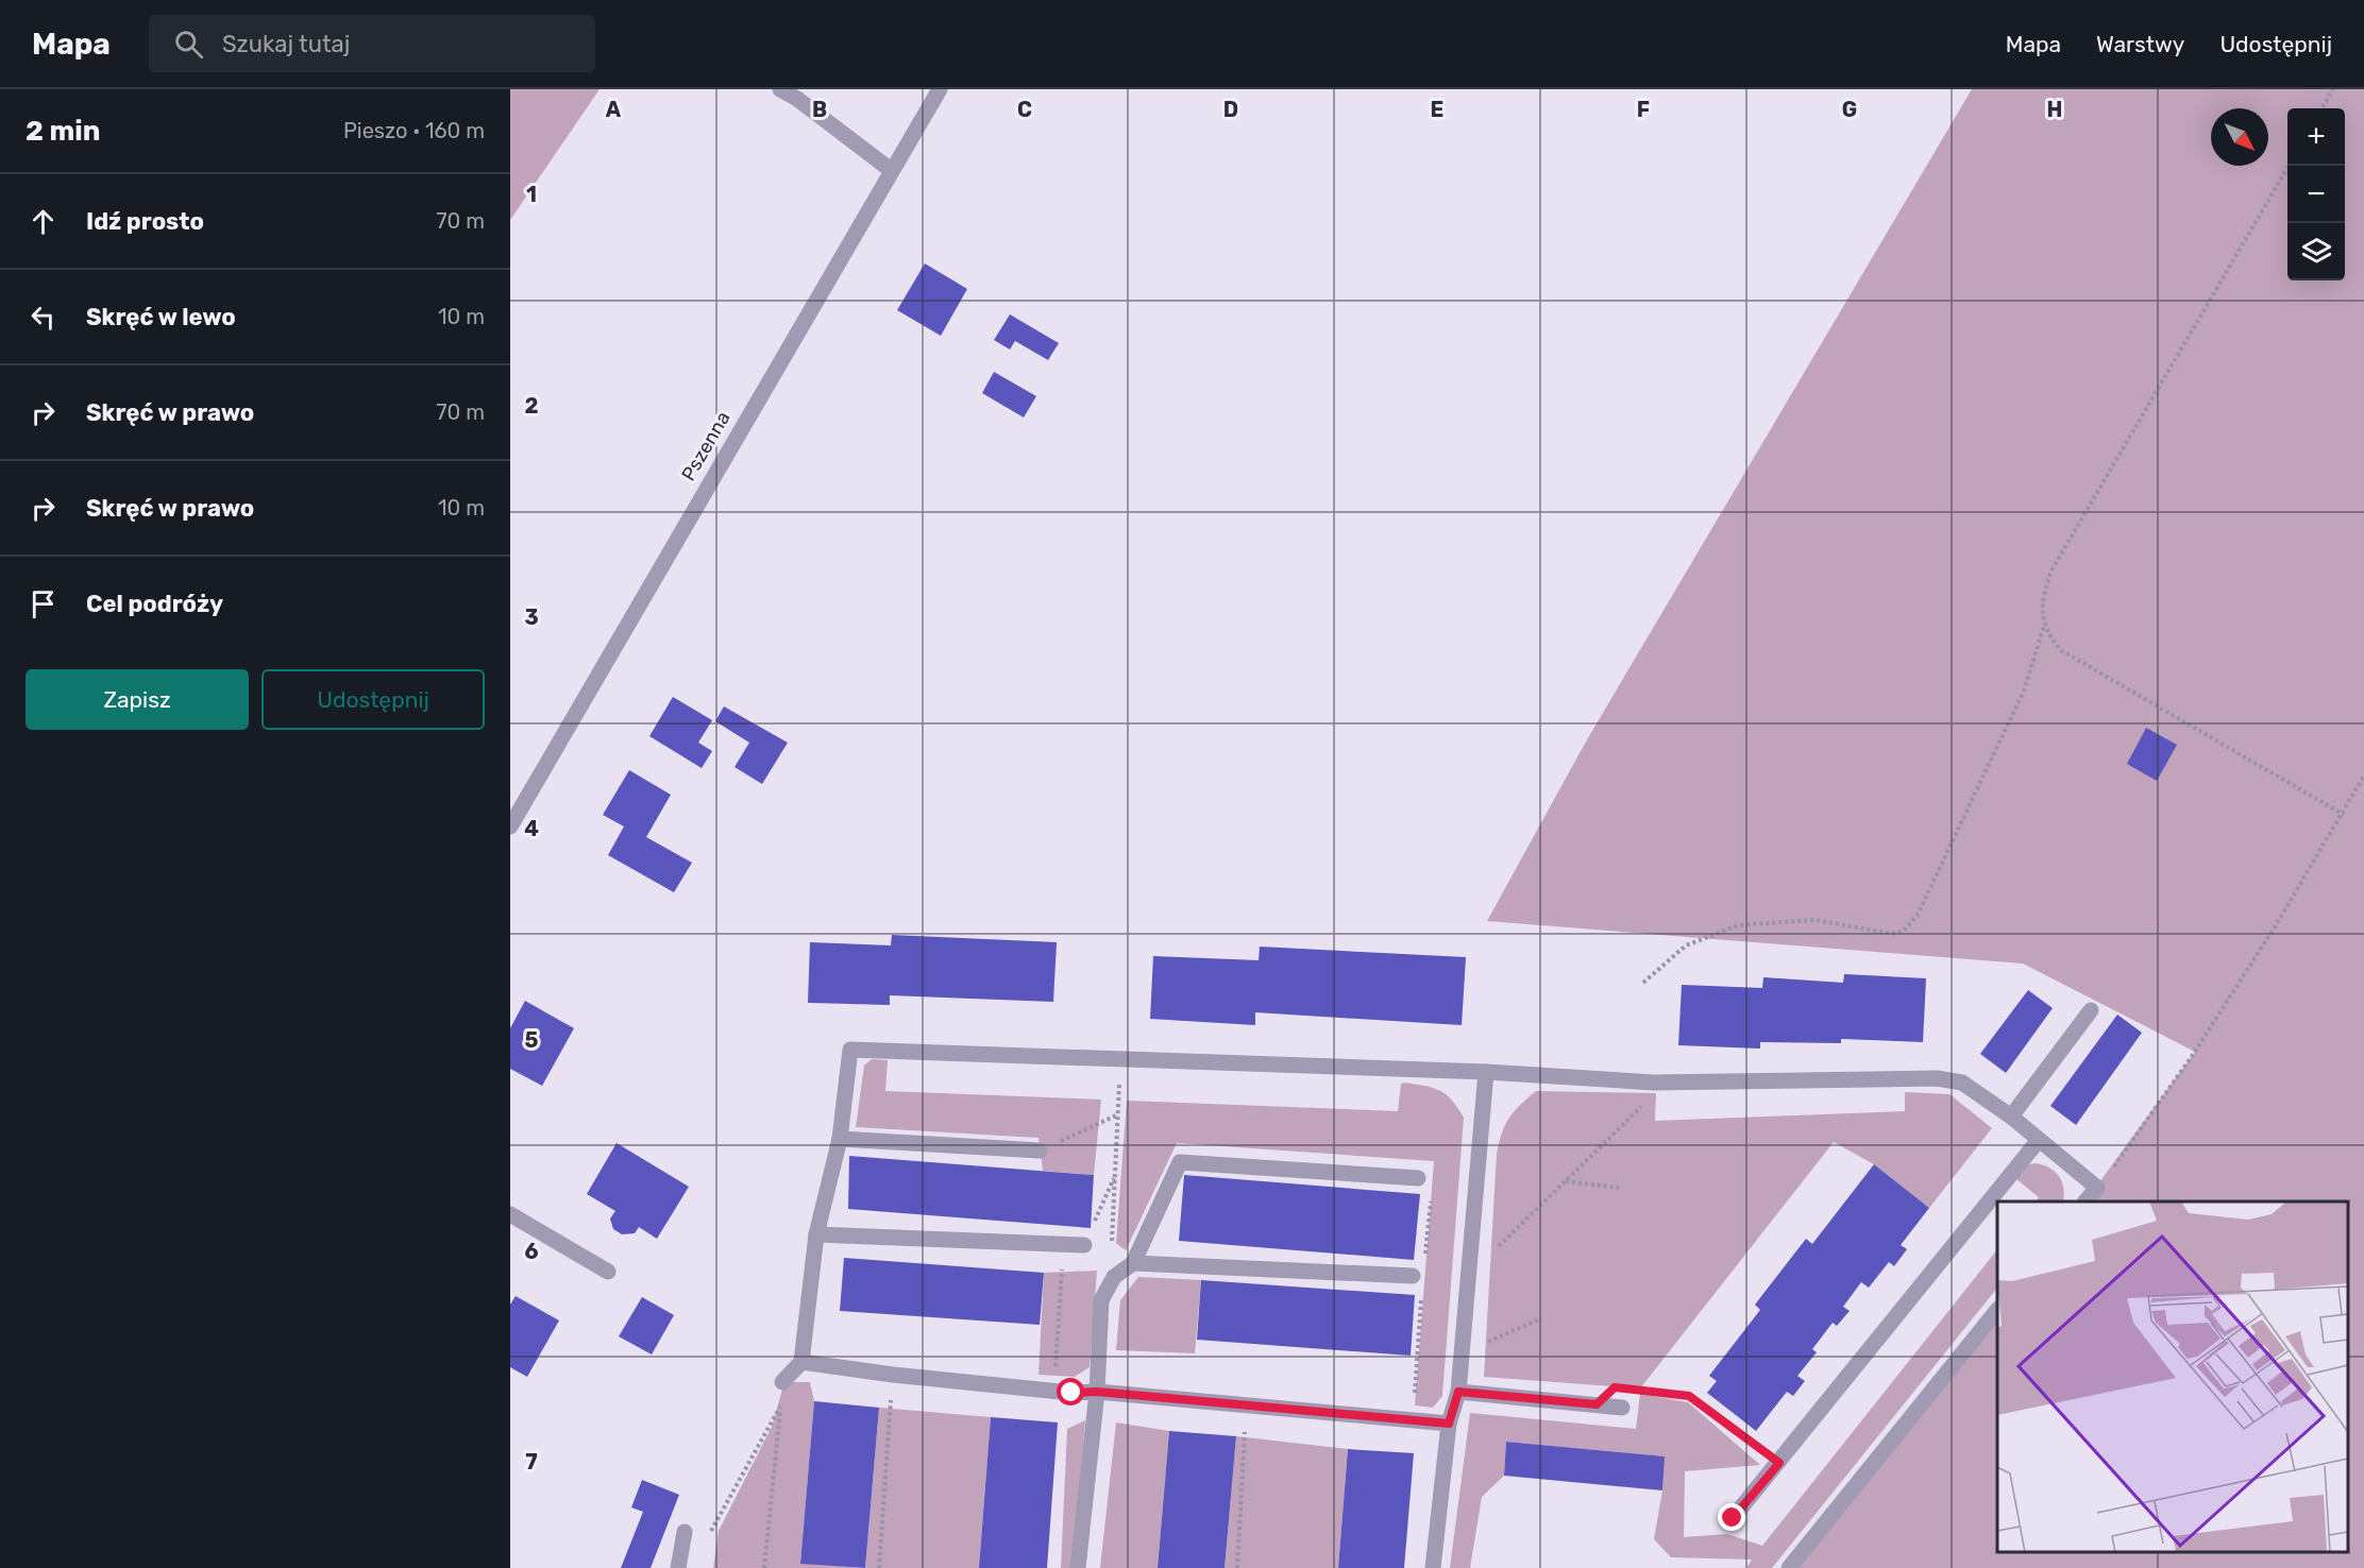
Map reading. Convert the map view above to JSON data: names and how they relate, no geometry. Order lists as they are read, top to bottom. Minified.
{"streets":{"street":["Pszenna"]},"north":"bottom right","page":{"header":"Mapa","search":"Szukaj tutaj","nav":["Mapa","Warstwy","Udostępnij"],"heading":["2 min","Pieszo · 160 m"],"map_buttons":["+","−"],"list":[["Idź prosto","70 m"],["Skręć w lewo","10 m"],["Skręć w prawo","70 m"],["Skręć w prawo","10 m"],"Cel podróży"],"buttons":["Zapisz","Udostępnij"]},"grid":{"columns":["A","B","C","D","E","F","G","H"],"rows":["1","2","3","4","5","6","7"]}}
